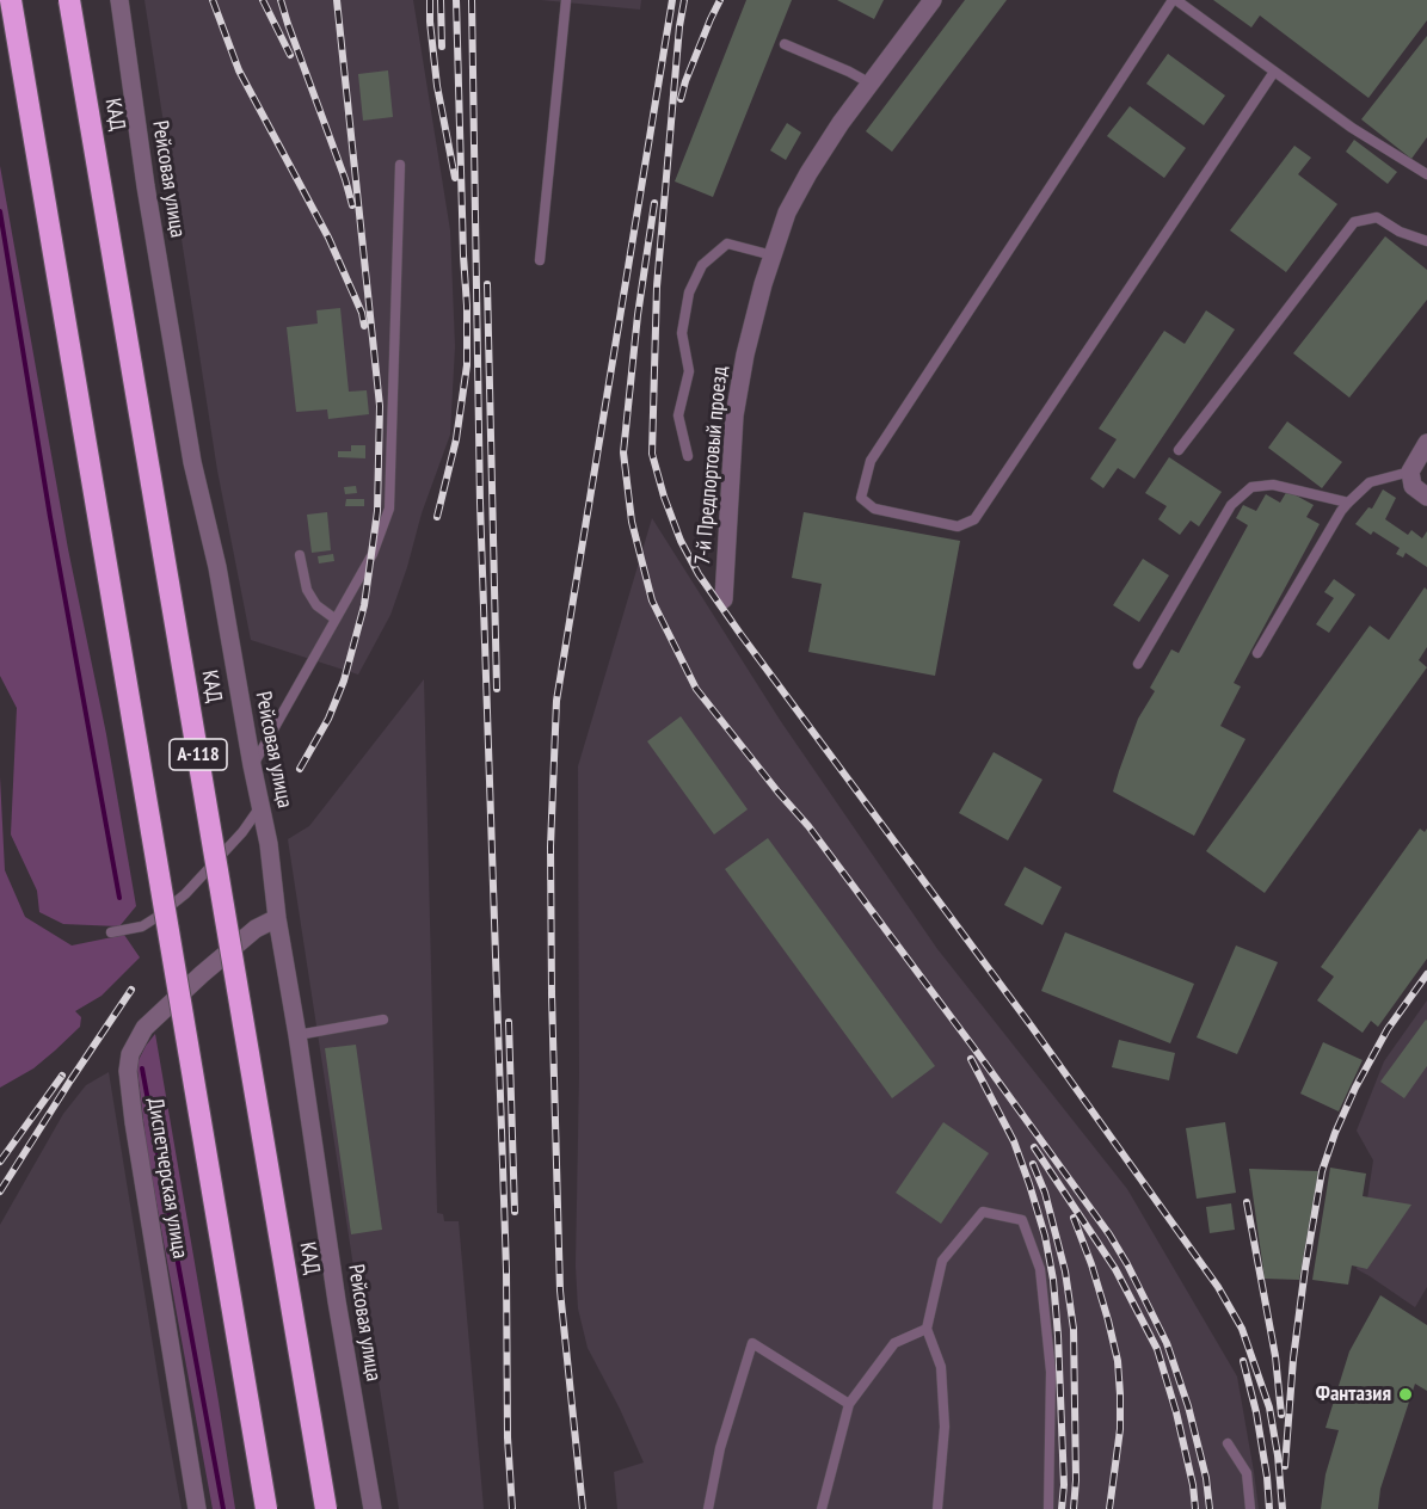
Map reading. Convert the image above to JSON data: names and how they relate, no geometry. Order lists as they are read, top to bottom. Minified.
{"streets":{"highway":["КАД","А-118"],"street":["Рейсовая улица","7-й Предпортовый проезд","Диспетчерская улица"]},"crossings":[["Рейсовая улица","Диспетчерская улица"]],"places":["Фантазия"]}
